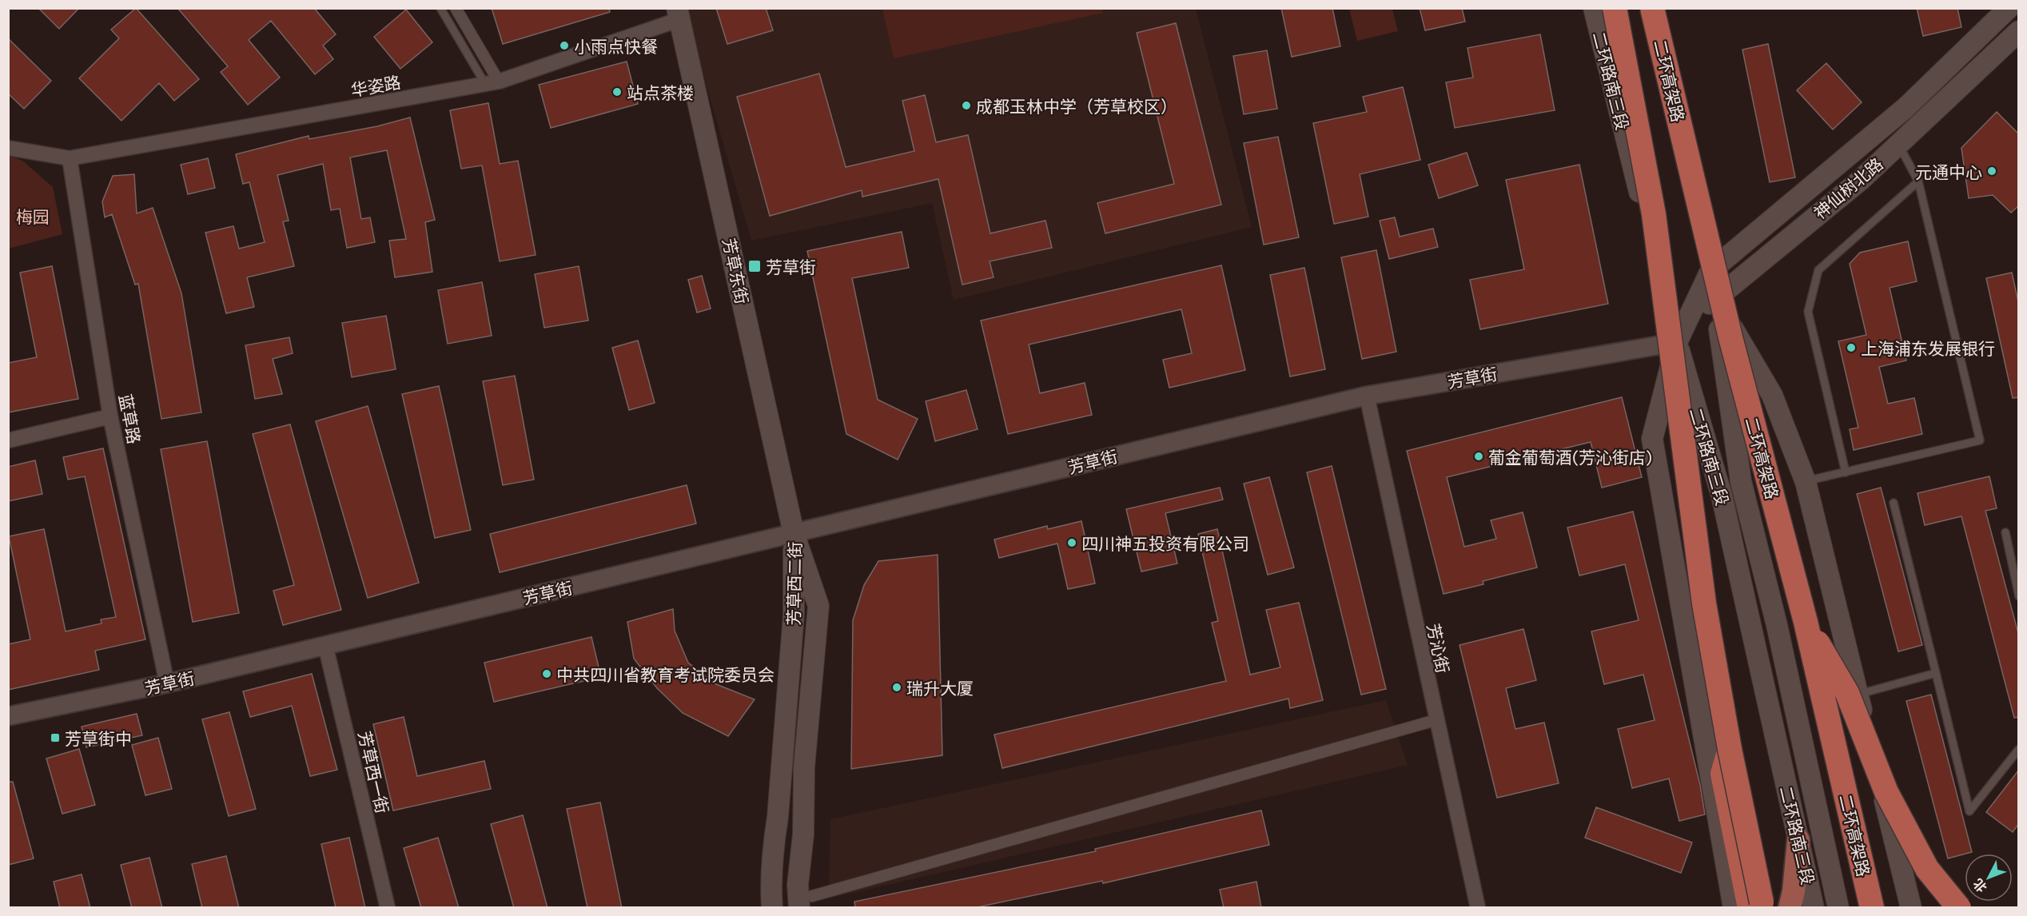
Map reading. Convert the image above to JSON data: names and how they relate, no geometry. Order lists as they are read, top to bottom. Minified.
{"streets":{"highway":["二环高架路"],"main road":["二环路南三段","神仙树北路","芳草东街","芳草西二街"],"street":["华姿路","芳草街","蓝草路","芳沁街","芳草西一街"]},"crossings":[["二环路南三段","神仙树北路"],["二环路南三段","芳草街"],["华姿路","芳草东街"],["华姿路","蓝草路"],["神仙树北路","芳草街"],["芳草东街","芳草街"],["芳草东街","芳草西二街"],["芳草街","蓝草路"],["芳草街","芳草西二街"],["芳草街","芳沁街"],["芳草街","芳草西一街"]],"parks":["梅园"],"places":{"other":["小雨点快餐","站点茶楼","成都玉林中学（芳草校区）","元通中心","上海浦东发展银行","葡金葡萄酒(芳沁街店)","四川神五投资有限公司","中共四川省教育考试院委员会","瑞升大厦"],"transit":["芳草街","芳草街中"]},"north":"bottom left"}
